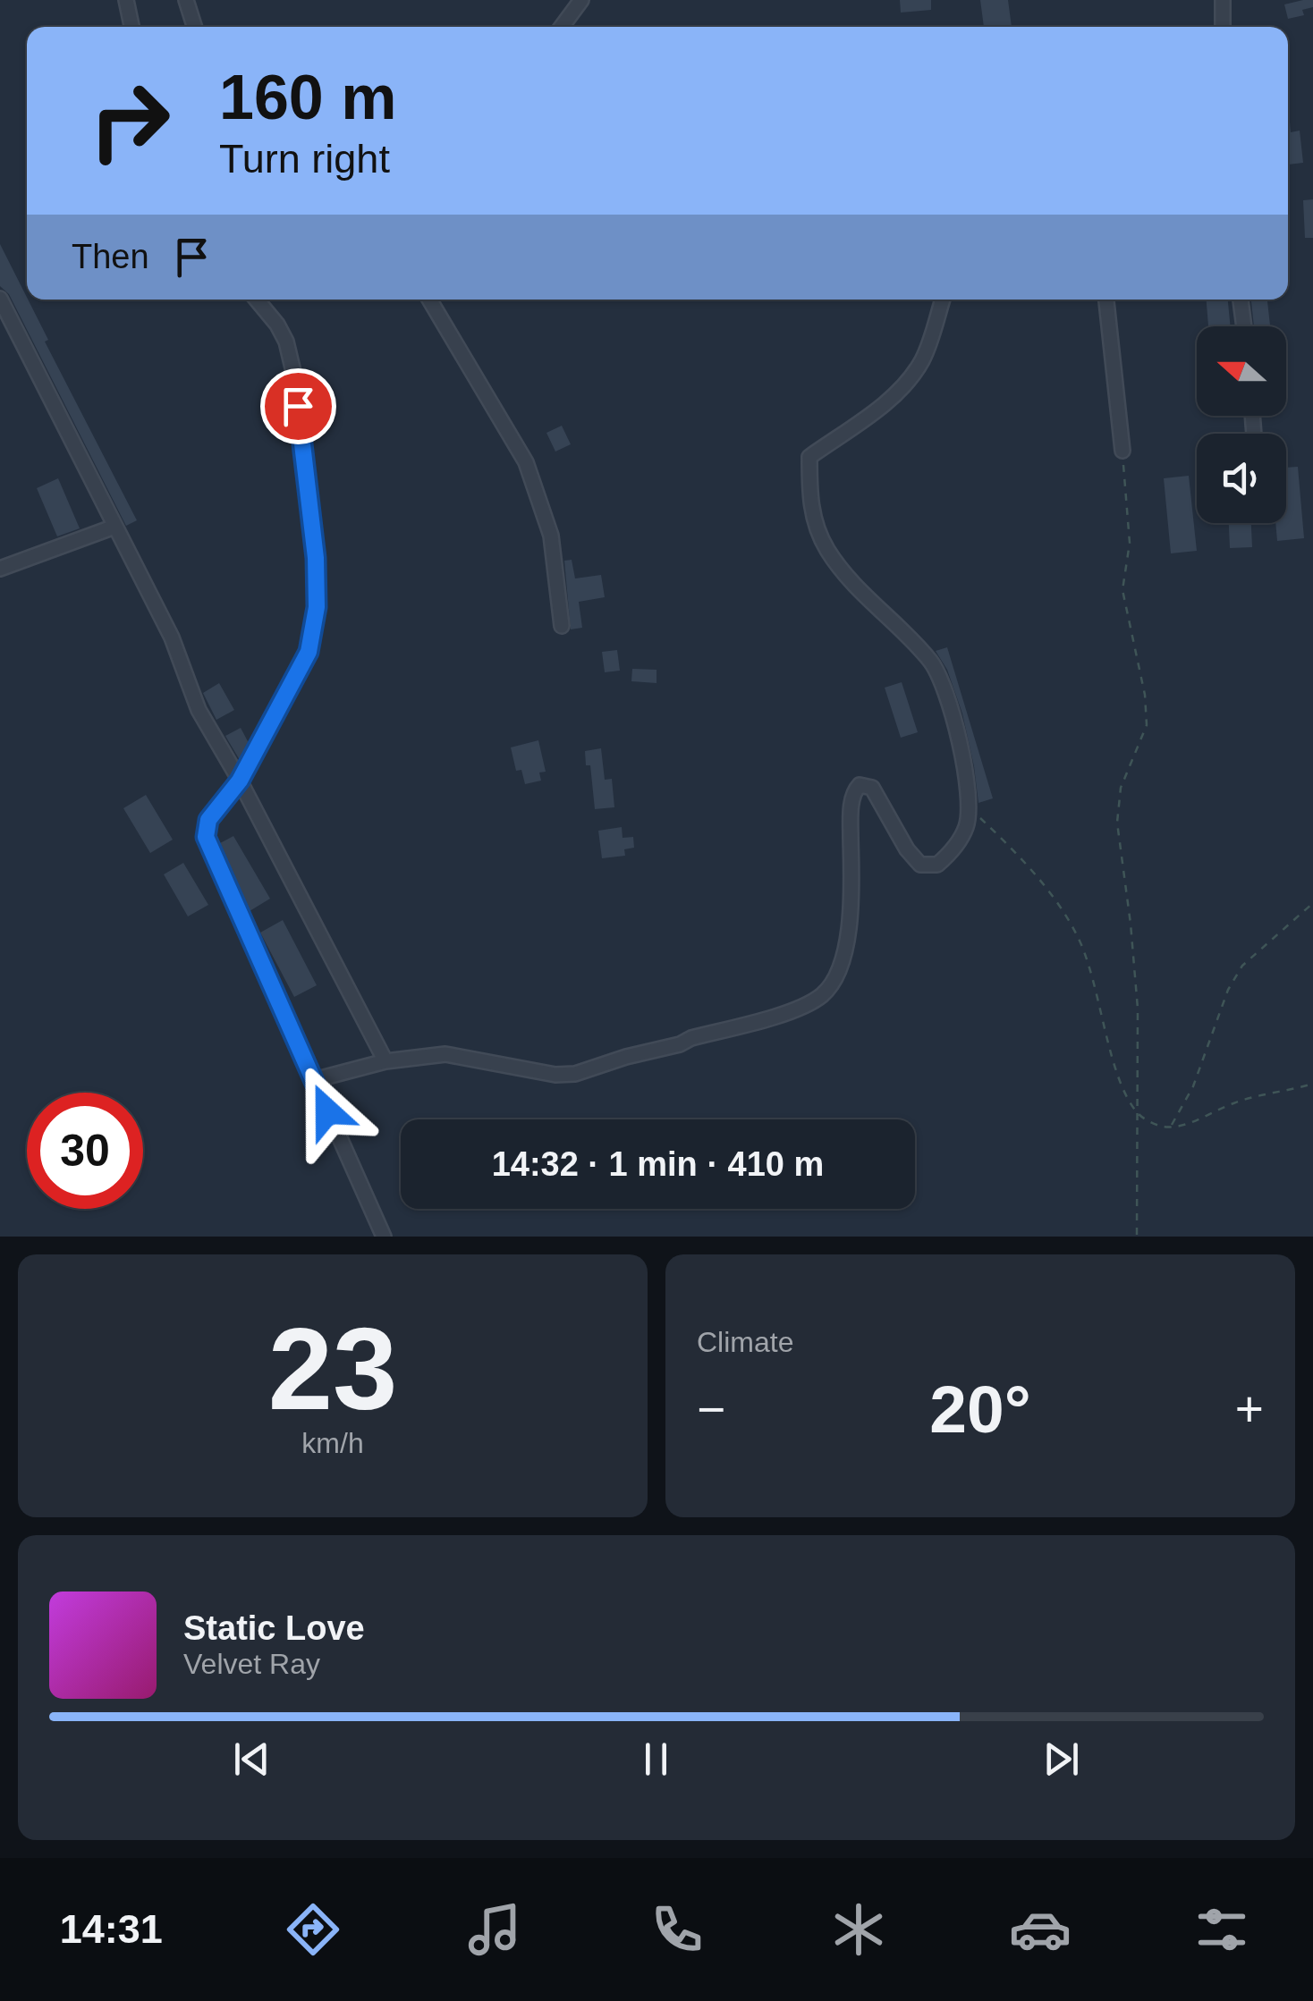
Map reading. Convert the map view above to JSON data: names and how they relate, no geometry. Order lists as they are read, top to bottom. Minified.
{"north":"left","page":{"turn":["160 m","Turn right"],"then":"Then","limit":"30","trip":"14:32 · 1 min · 410 m","tile":[["23","km/h"],"Climate"],"heat":["−","20°","+"],"song":["Static Love","Velvet Ray"],"tabs":"14:31"}}
